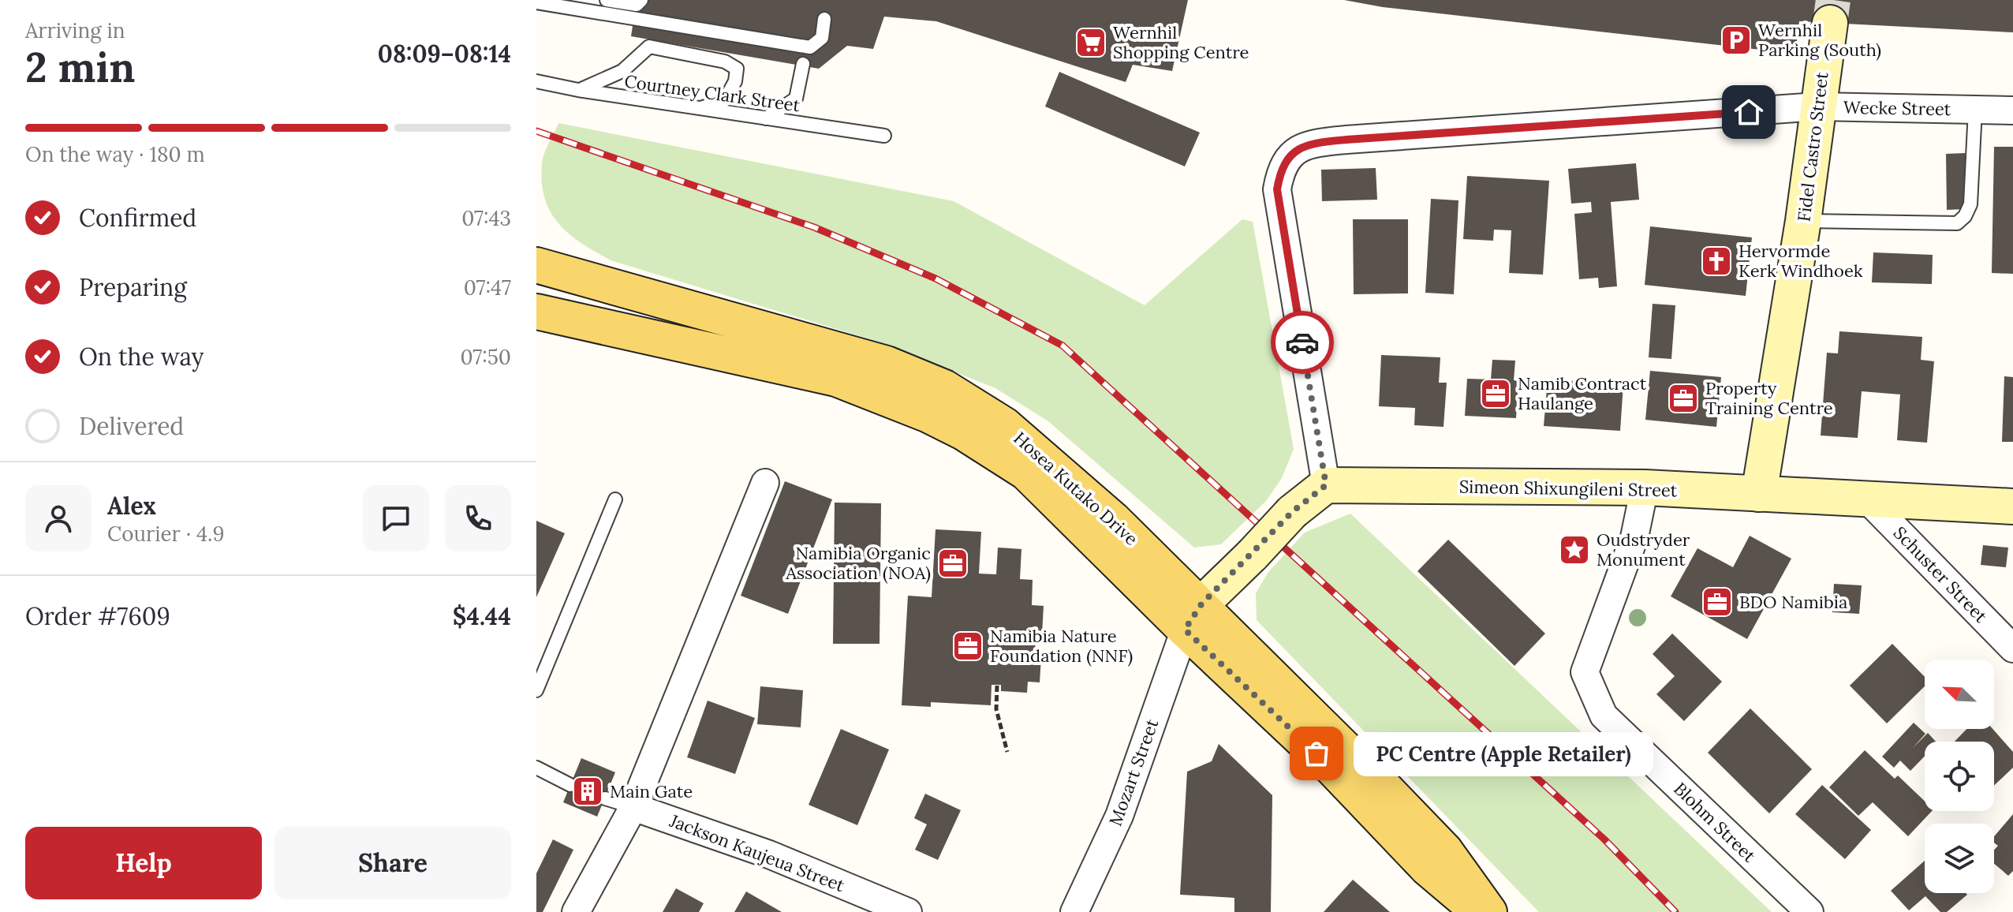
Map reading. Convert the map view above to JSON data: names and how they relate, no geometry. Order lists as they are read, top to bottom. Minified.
{"streets":{"main road":["Hosea Kutako Drive"],"street":["Wecke Street","Fidel Castro Street","Simeon Shixungileni Street","Schuster Street","Mozart Street","Blohm Street","Jackson Kaujeua Street"],"lane":["Courtney Clark Street"]},"crossings":[["Wecke Street","Fidel Castro Street"],["Wecke Street","Simeon Shixungileni Street"],["Fidel Castro Street","Simeon Shixungileni Street"],["Hosea Kutako Drive","Mozart Street"],["Simeon Shixungileni Street","Schuster Street"],["Simeon Shixungileni Street","Blohm Street"]],"places":{"parking":["Wernhil Parking (South)"],"supermarket":["Wernhil Shopping Centre"],"church":["Hervormde Kerk Windhoek"],"office":["Namib Contract Haulange","Property Training Centre","Namibia Organic Association (NOA)","BDO Namibia","Namibia Nature Foundation (NNF)"],"place":["Oudstryder Monument"],"other":["PC Centre (Apple Retailer)"],"building":["Main Gate"]},"north":"top left","page":{"heading":["2 min","Arriving in","08:09–08:14"],"panel":["Alex","Courier · 4.9","Order #7609","$4.44"],"bar":"On the way · 180 m","list":[["Confirmed","07:43"],["Preparing","07:47"],["On the way","07:50"],"Delivered"],"bubble":"PC Centre (Apple Retailer)","buttons":["Help","Share"]}}
